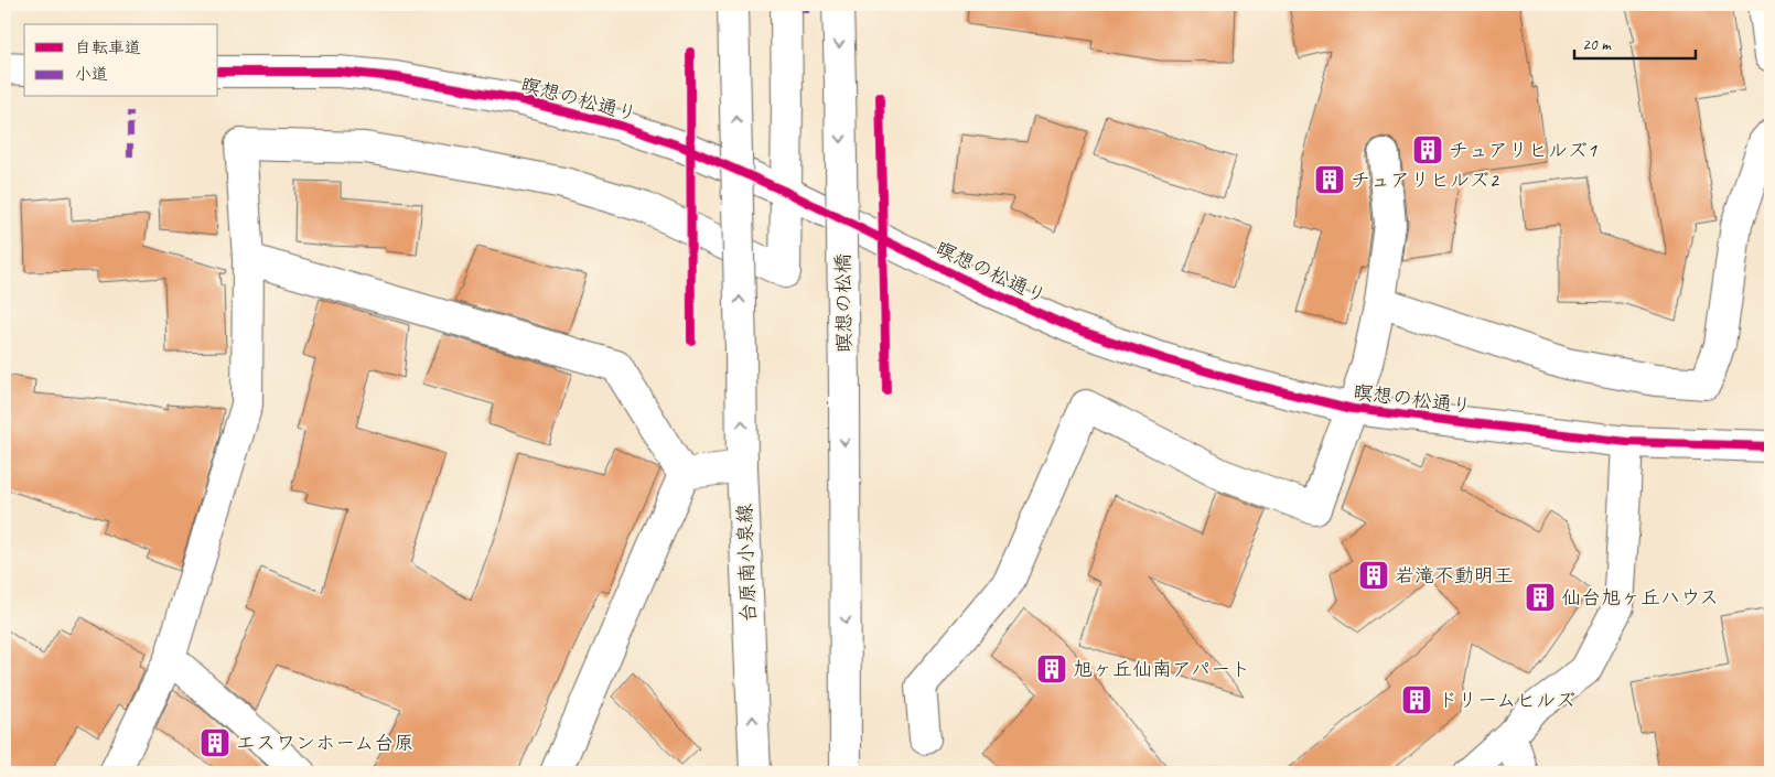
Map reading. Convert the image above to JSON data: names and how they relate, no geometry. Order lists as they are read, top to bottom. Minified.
{"streets":{"street":["瞑想の松通り","瞑想の松橋","台原南小泉線"]},"places":{"building":["チュアリヒルズ1","チュアリヒルズ2","岩滝不動明王","仙台旭ヶ丘ハウス","旭ヶ丘仙南アパート","ドリームヒルズ","エスワンホーム台原"]},"legend":["自転車道","小道"],"scale_bar":"20 m"}
